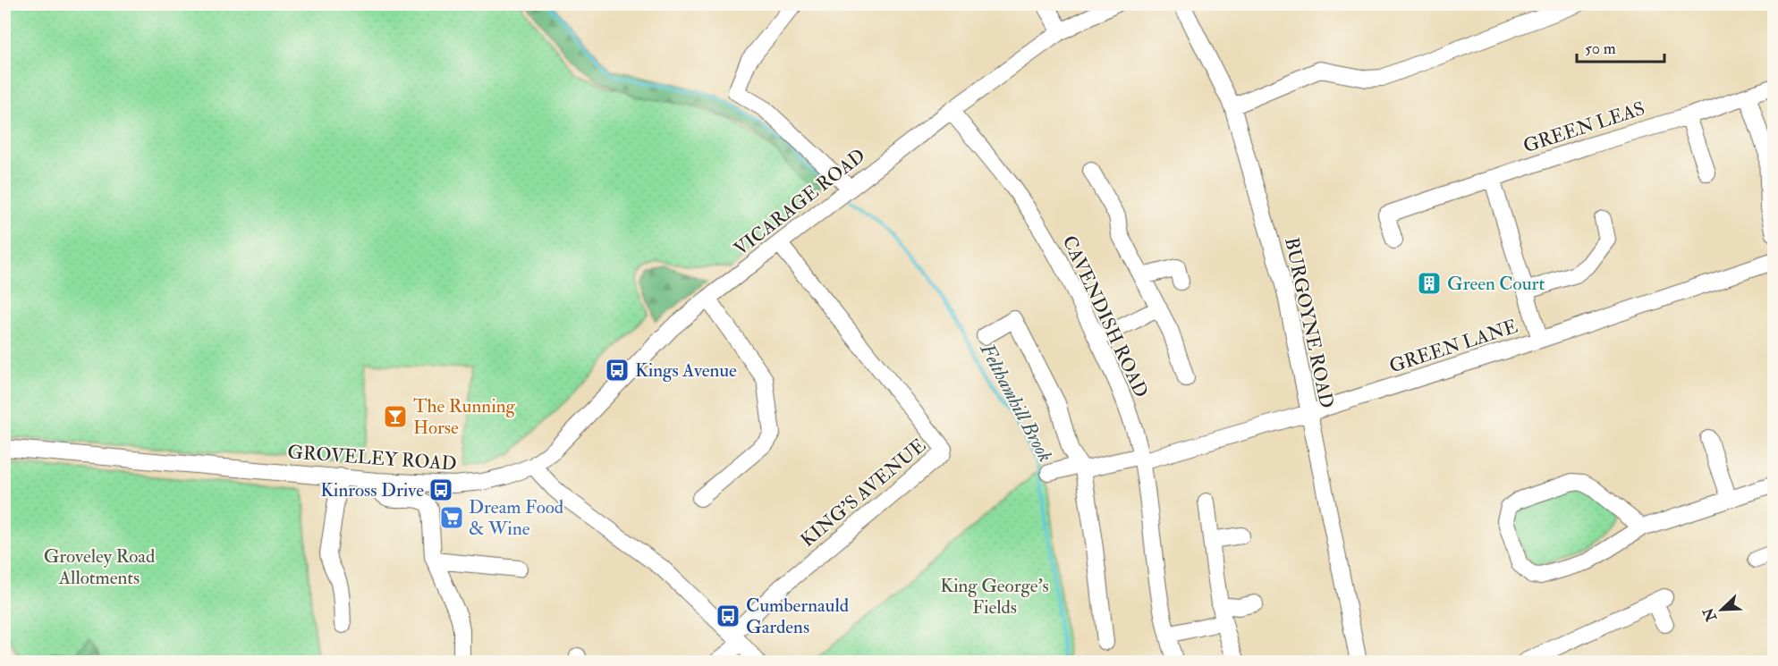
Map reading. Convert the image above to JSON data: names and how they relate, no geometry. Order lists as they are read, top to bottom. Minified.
{"streets":{"street":["GREEN LEAS","VICARAGE ROAD","CAVENDISH ROAD","BURGOYNE ROAD","GREEN LANE","GROVELEY ROAD","KING'S AVENUE"]},"crossings":[["VICARAGE ROAD","CAVENDISH ROAD"],["VICARAGE ROAD","GROVELEY ROAD"],["VICARAGE ROAD","KING'S AVENUE"],["CAVENDISH ROAD","GREEN LANE"],["BURGOYNE ROAD","GREEN LANE"]],"water":["Felthamhill Brook"],"parks":["Groveley Road Allotments","King George’s Fields"],"places":{"building":["Green Court"],"bus stop":["Kings Avenue","Kinross Drive","Cumbernauld Gardens"],"bar":["The Running Horse"],"supermarket":["Dream Food & Wine"]},"scale_bar":"50 m","north":"bottom left"}
